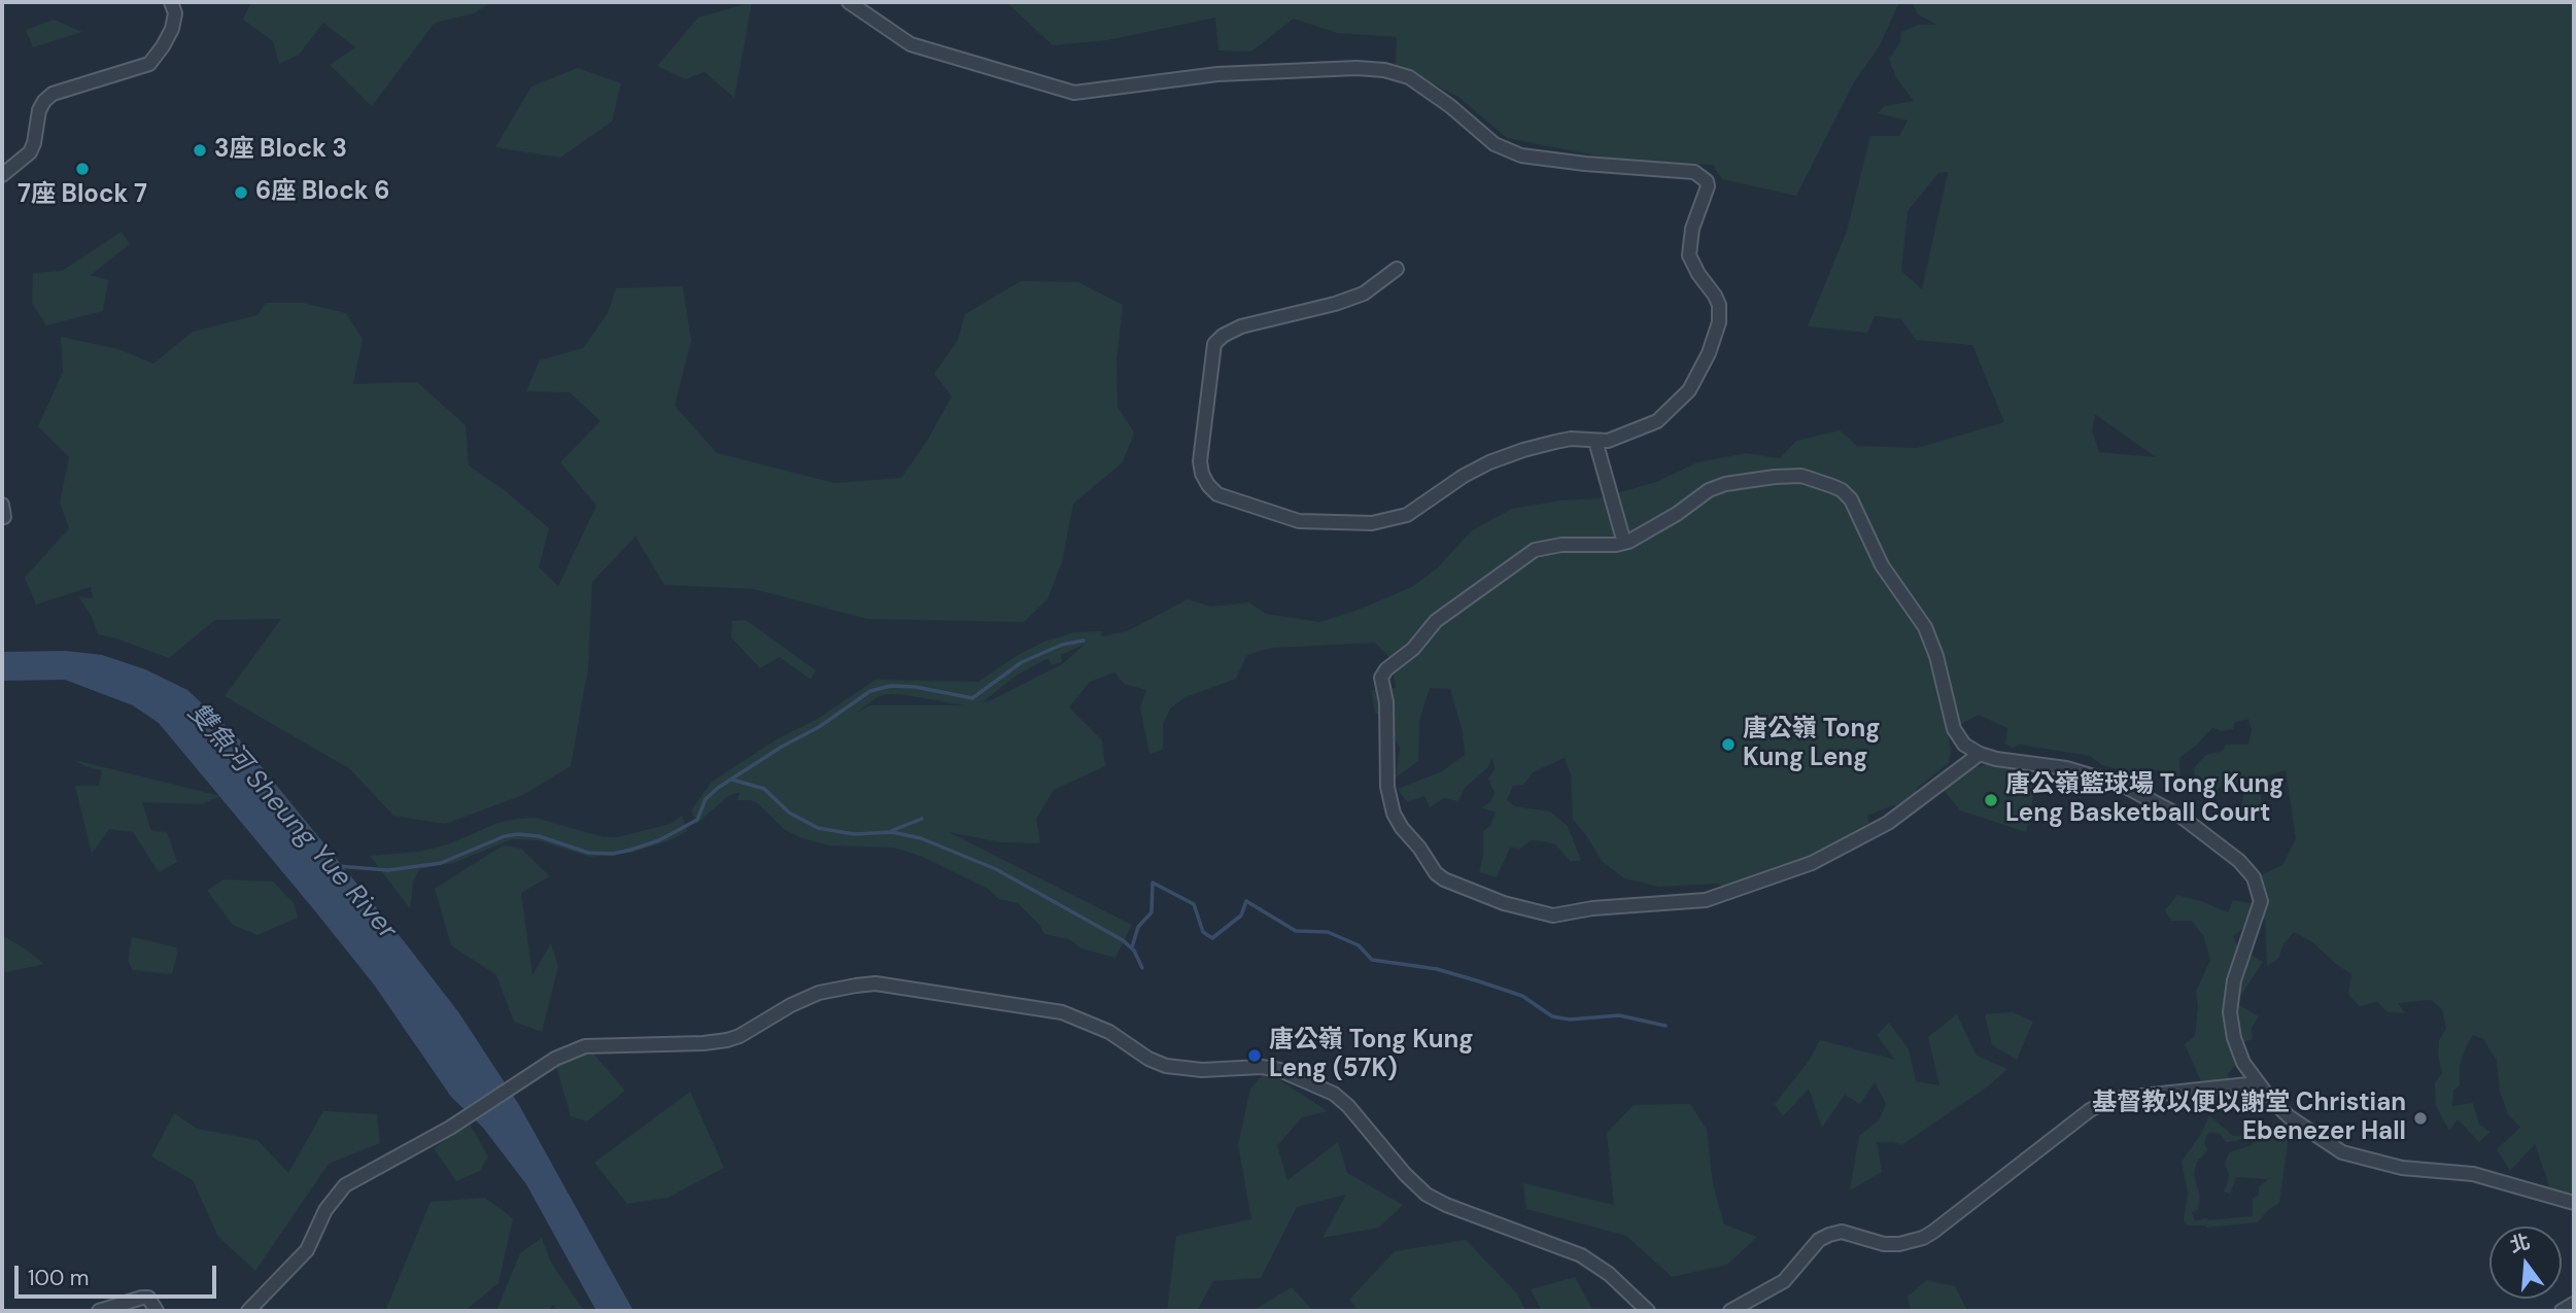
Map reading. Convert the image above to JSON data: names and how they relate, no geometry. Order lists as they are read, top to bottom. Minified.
{"water":["雙魚河 Sheung Yue River"],"places":["3座 Block 3","7座 Block 7","6座 Block 6","唐公嶺 Tong Kung Leng","唐公嶺籃球場 Tong Kung Leng Basketball Court","唐公嶺 Tong Kung Leng (57K)","基督教以便以謝堂 Christian Ebenezer Hall"],"scale_bar":"100 m","north":"top"}
